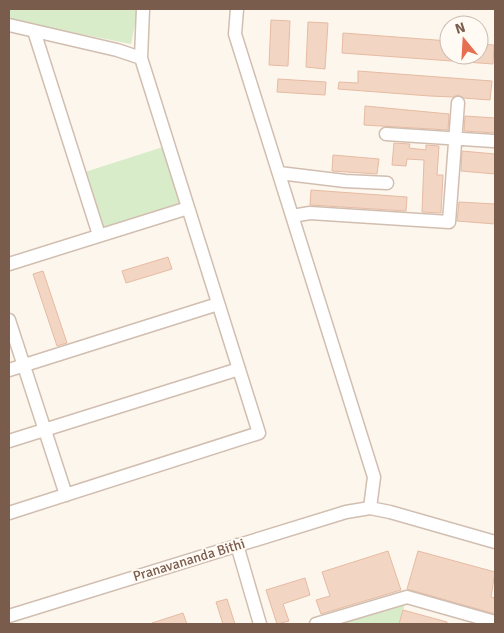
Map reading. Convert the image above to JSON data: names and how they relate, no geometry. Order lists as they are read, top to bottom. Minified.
{"streets":{"street":["Pranavananda Bithi"]},"north":"top"}
